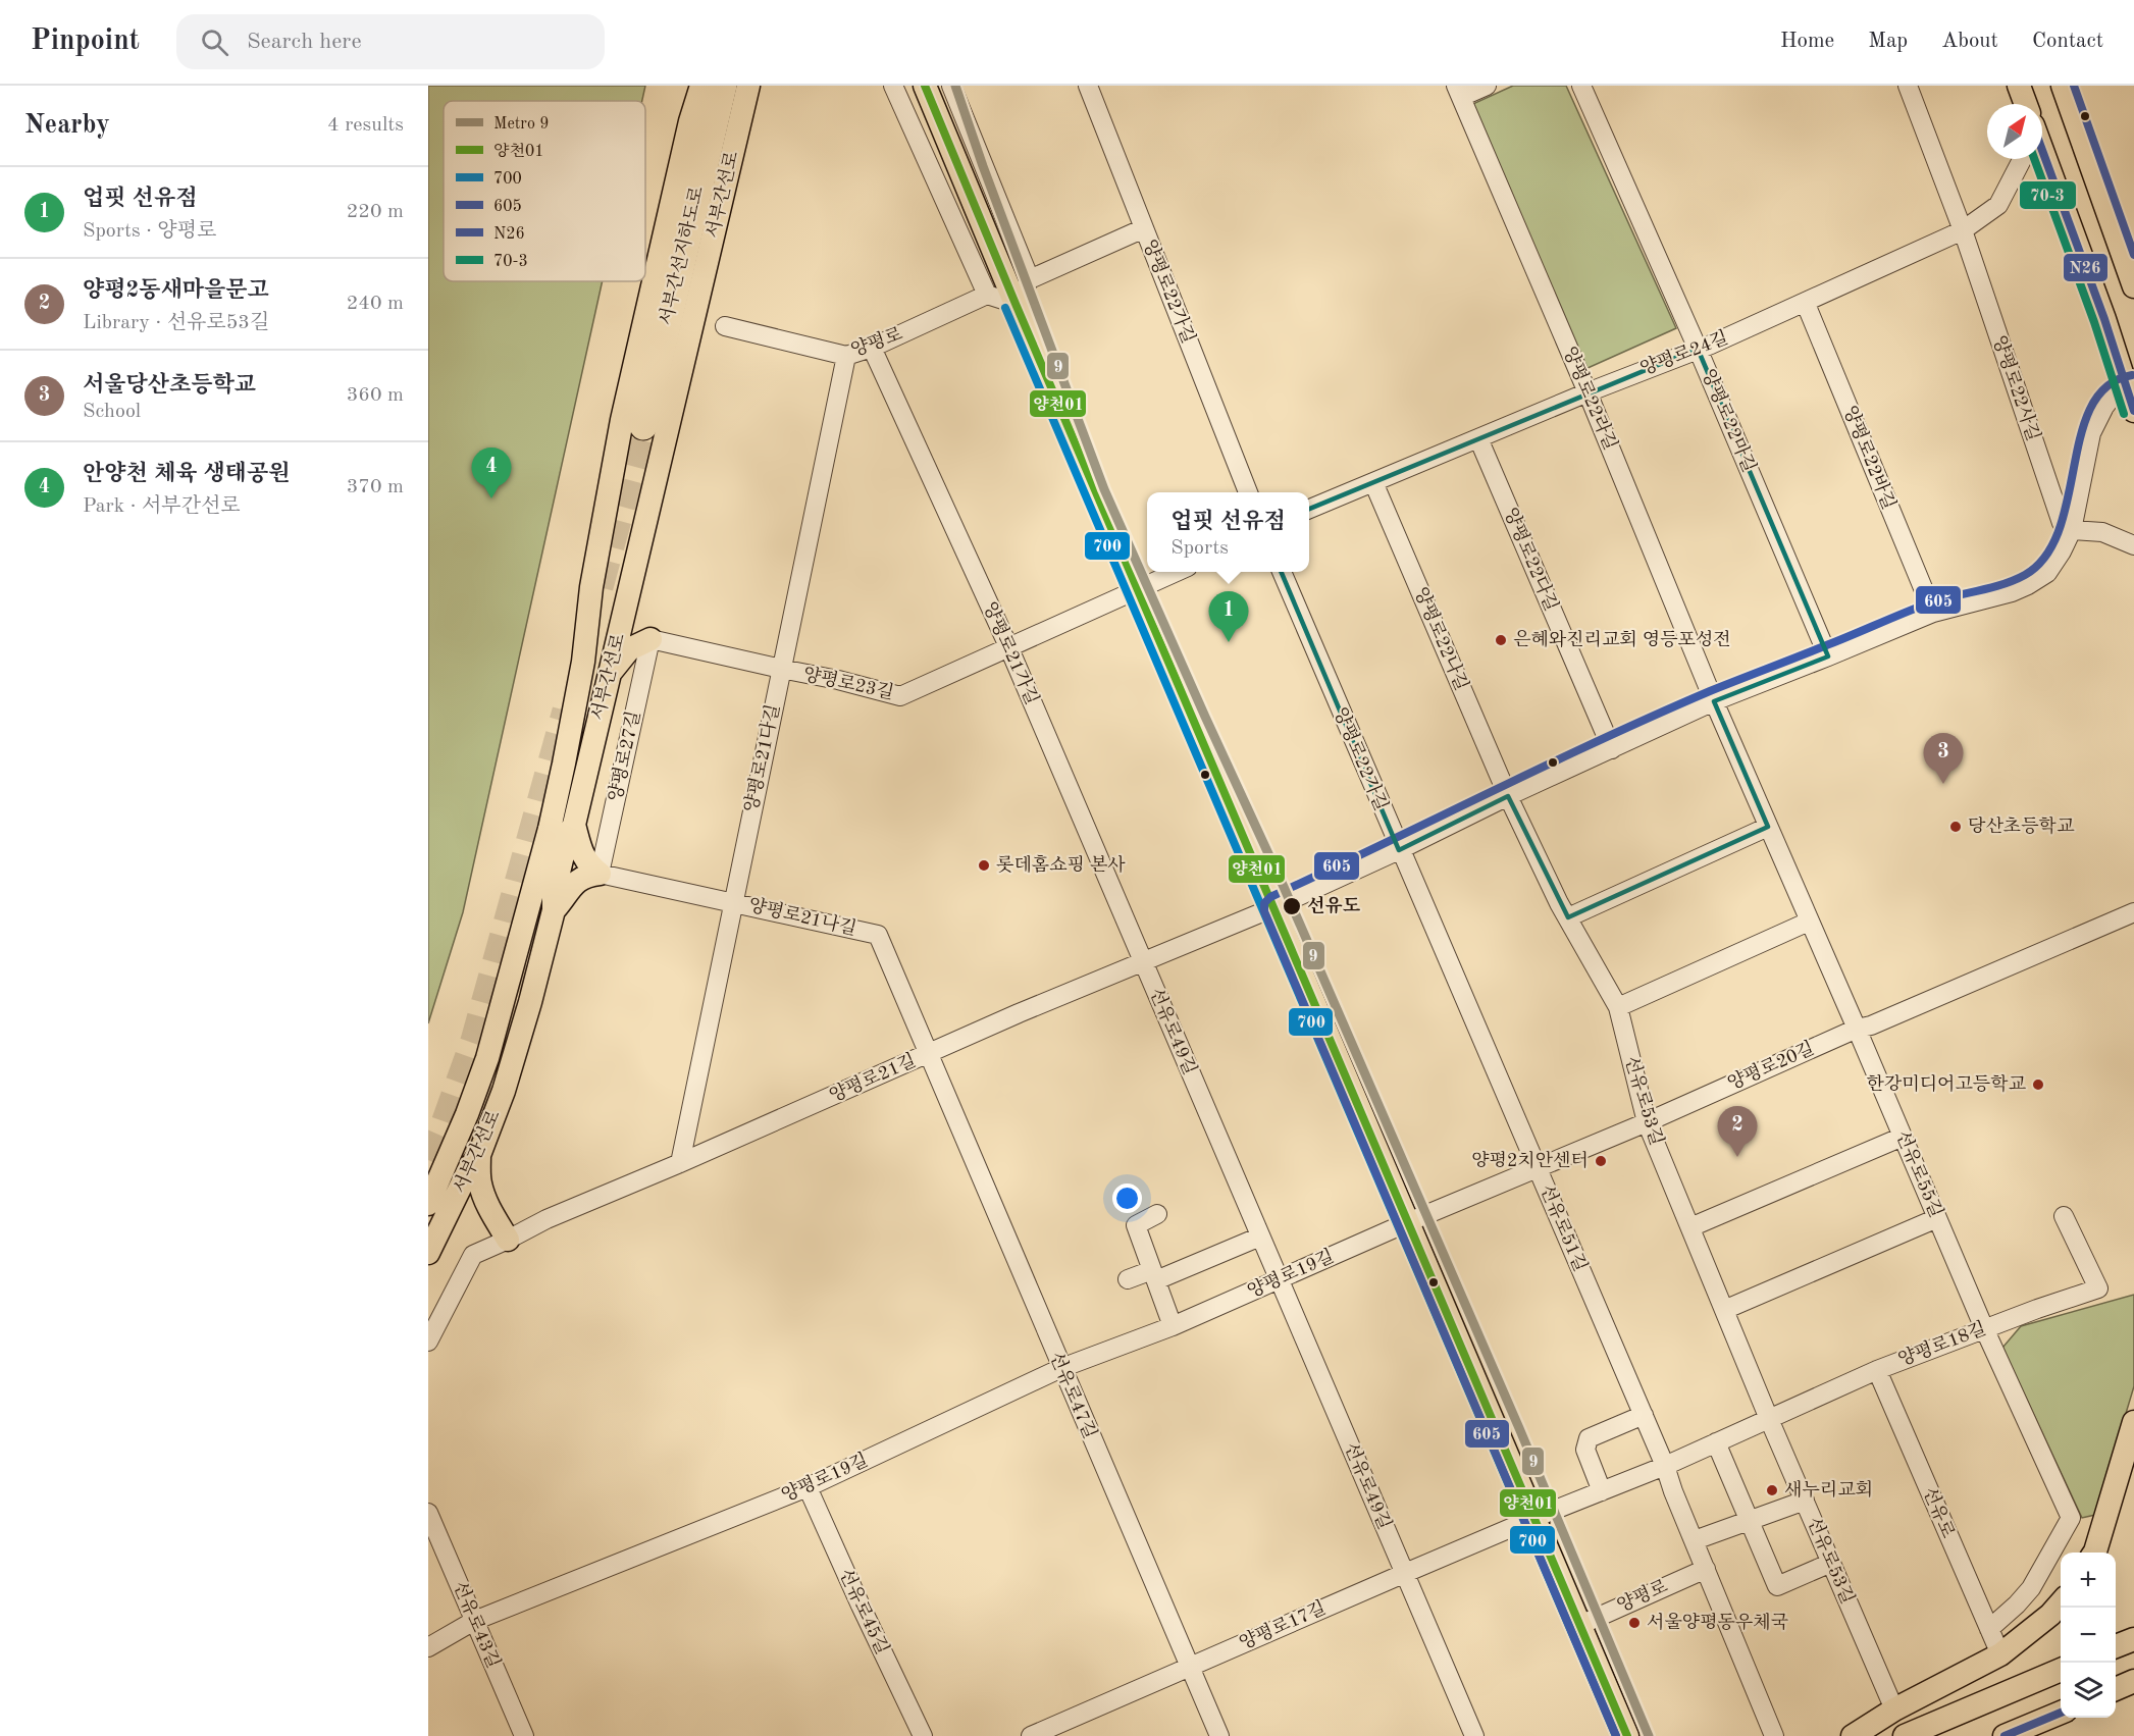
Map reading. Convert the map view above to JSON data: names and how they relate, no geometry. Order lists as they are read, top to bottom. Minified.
{"streets":{"highway":["서부간선지하도로"],"main road":["서부간선로"],"street":["양평로22가길","양평로","양평로24길","양평로22사길","양평로22라길","양평로22마길","양평로22바길","양평로22다길","양평로22나길","양평로21가길","양평로23길","양평로27길","양평로21다길","양평로21나길","선유로49길","양평로20길","양평로21길","선유로53길","선유로55길","선유로51길","양평로19길","양평로18길","선유로47길","선유로","선유로45길","선유로43길","양평로17길"]},"crossings":[["양평로22가길","양평로21길"],["양평로22가길","선유로51길"],["양평로","양평로21가길"],["양평로","양평로21다길"],["양평로","선유로51길"],["양평로24길","양평로22사길"],["양평로24길","양평로22라길"],["양평로24길","양평로22마길"],["양평로24길","양평로22바길"],["양평로24길","양평로22다길"],["양평로24길","양평로22나길"],["양평로22사길","양평로21길"],["양평로22라길","양평로21길"],["양평로22라길","선유로55길"],["양평로22마길","양평로21길"],["양평로22바길","양평로21길"],["양평로22다길","양평로21길"],["양평로22나길","양평로21길"],["양평로22나길","선유로53길"],["양평로21가길","양평로23길"],["양평로21가길","선유로49길"],["양평로21가길","양평로21길"],["양평로23길","양평로27길"],["양평로23길","양평로21다길"],["양평로27길","양평로21나길"],["양평로21다길","양평로21나길"],["양평로21다길","양평로21길"],["양평로21나길","양평로21길"],["양평로21나길","선유로47길"],["선유로49길","양평로21길"],["선유로49길","양평로19길"],["선유로49길","양평로17길"],["양평로20길","선유로53길"],["양평로20길","선유로55길"],["양평로20길","선유로51길"],["양평로20길","양평로19길"],["양평로21길","선유로53길"],["양평로21길","선유로55길"],["양평로21길","선유로51길"],["양평로21길","선유로47길"],["선유로53길","양평로18길"],["선유로55길","양평로18길"],["선유로55길","선유로"],["선유로51길","양평로18길"],["양평로19길","선유로47길"],["양평로19길","선유로45길"],["양평로19길","선유로43길"],["양평로18길","선유로"],["양평로18길","양평로17길"],["선유로47길","양평로17길"]],"places":["은혜와진리교회 영등포성전","당산초등학교","롯데홈쇼핑 본사","선유도","한강미디어고등학교","양평2치안센터","새누리교회","서울양평동우체국"],"lines":["metro line 9","transit line 양천01","transit line 605","transit line N26","transit line 70-3","transit line 700"],"legend":["Metro 9","양천01","700","605","N26","70-3"],"north":"top right","page":{"header":"Pinpoint","search":"Search here","nav":["Home","Map","About","Contact"],"heading":["Nearby","4 results"],"list":[{"mark":"1","name":"업핏 선유점","note":"Sports · 양평로","value":"220 m"},{"mark":"2","name":"양평2동새마을문고","note":"Library · 선유로53길","value":"240 m"},{"mark":"3","name":"서울당산초등학교","note":"School","value":"360 m"},{"mark":"4","name":"안양천 체육 생태공원","note":"Park · 서부간선로","value":"370 m"}],"pins":["4","1","3","2"],"popup":["업핏 선유점","Sports"],"map_buttons":["+","−"]}}
